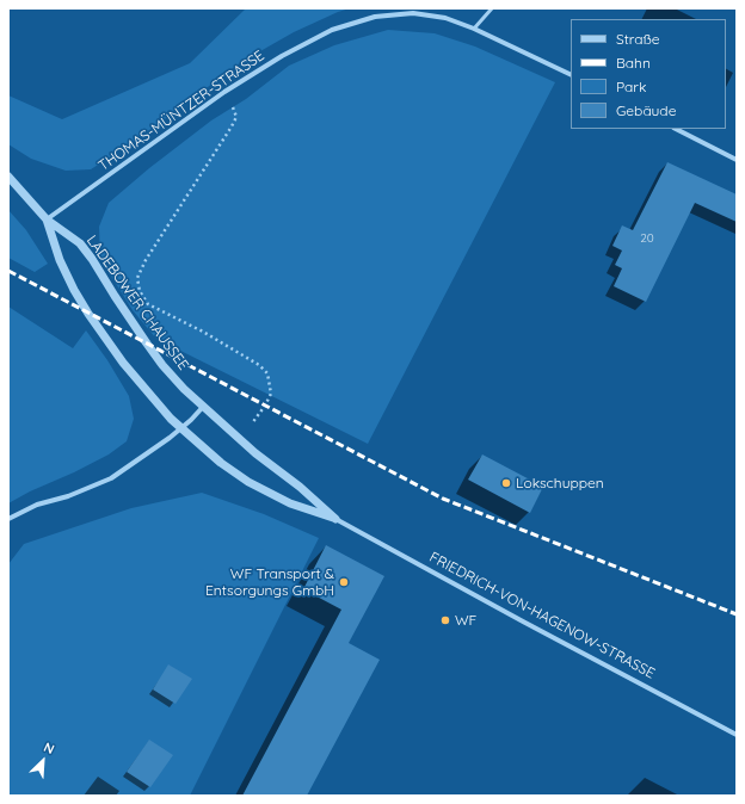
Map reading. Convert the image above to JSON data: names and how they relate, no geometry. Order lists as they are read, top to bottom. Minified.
{"streets":{"street":["THOMAS-MÜNTZER-STRASSE","LADEBOWER CHAUSSEE","FRIEDRICH-VON-HAGENOW-STRASSE"]},"crossings":[["THOMAS-MÜNTZER-STRASSE","LADEBOWER CHAUSSEE"],["LADEBOWER CHAUSSEE","FRIEDRICH-VON-HAGENOW-STRASSE"]],"places":["Lokschuppen","WF Transport & Entsorgungs GmbH","WF"],"house_numbers":["20"],"legend":["Straße","Bahn","Park","Gebäude"],"north":"top right"}
